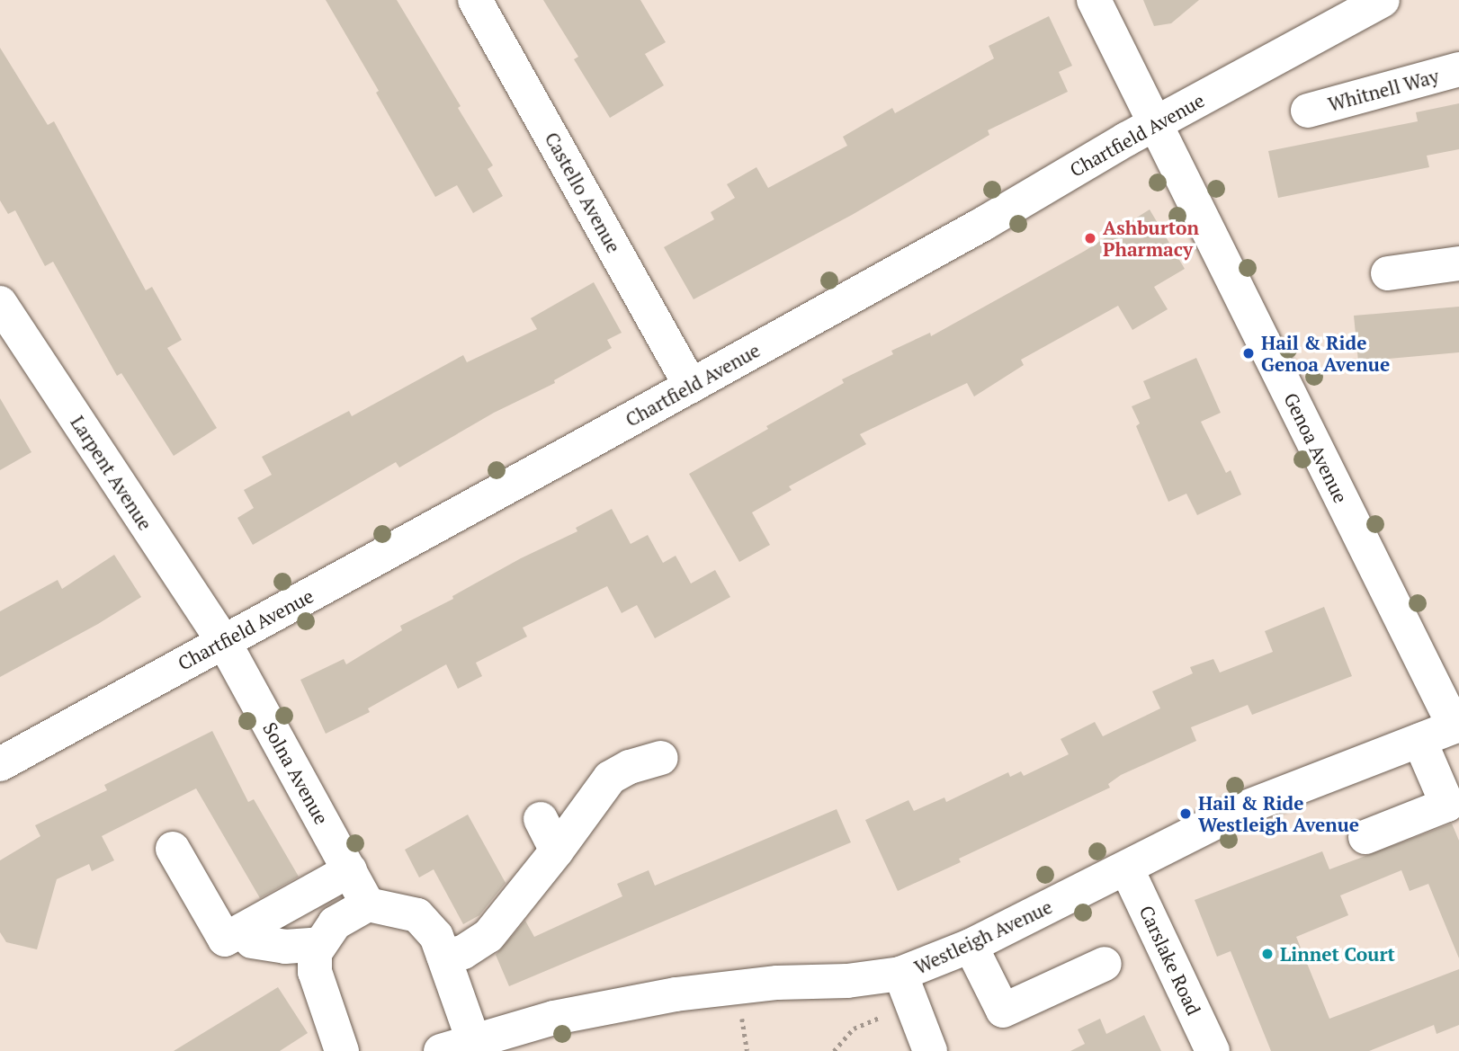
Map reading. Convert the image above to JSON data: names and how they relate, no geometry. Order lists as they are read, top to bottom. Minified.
{"streets":{"street":["Whitnell Way","Chartfield Avenue","Castello Avenue","Genoa Avenue","Larpent Avenue","Solna Avenue","Westleigh Avenue","Carslake Road"]},"crossings":[["Chartfield Avenue","Castello Avenue"],["Chartfield Avenue","Genoa Avenue"],["Chartfield Avenue","Larpent Avenue"],["Chartfield Avenue","Solna Avenue"],["Genoa Avenue","Westleigh Avenue"],["Larpent Avenue","Solna Avenue"],["Westleigh Avenue","Carslake Road"]],"places":["Ashburton Pharmacy","Hail & Ride Genoa Avenue","Hail & Ride Westleigh Avenue","Linnet Court"]}
